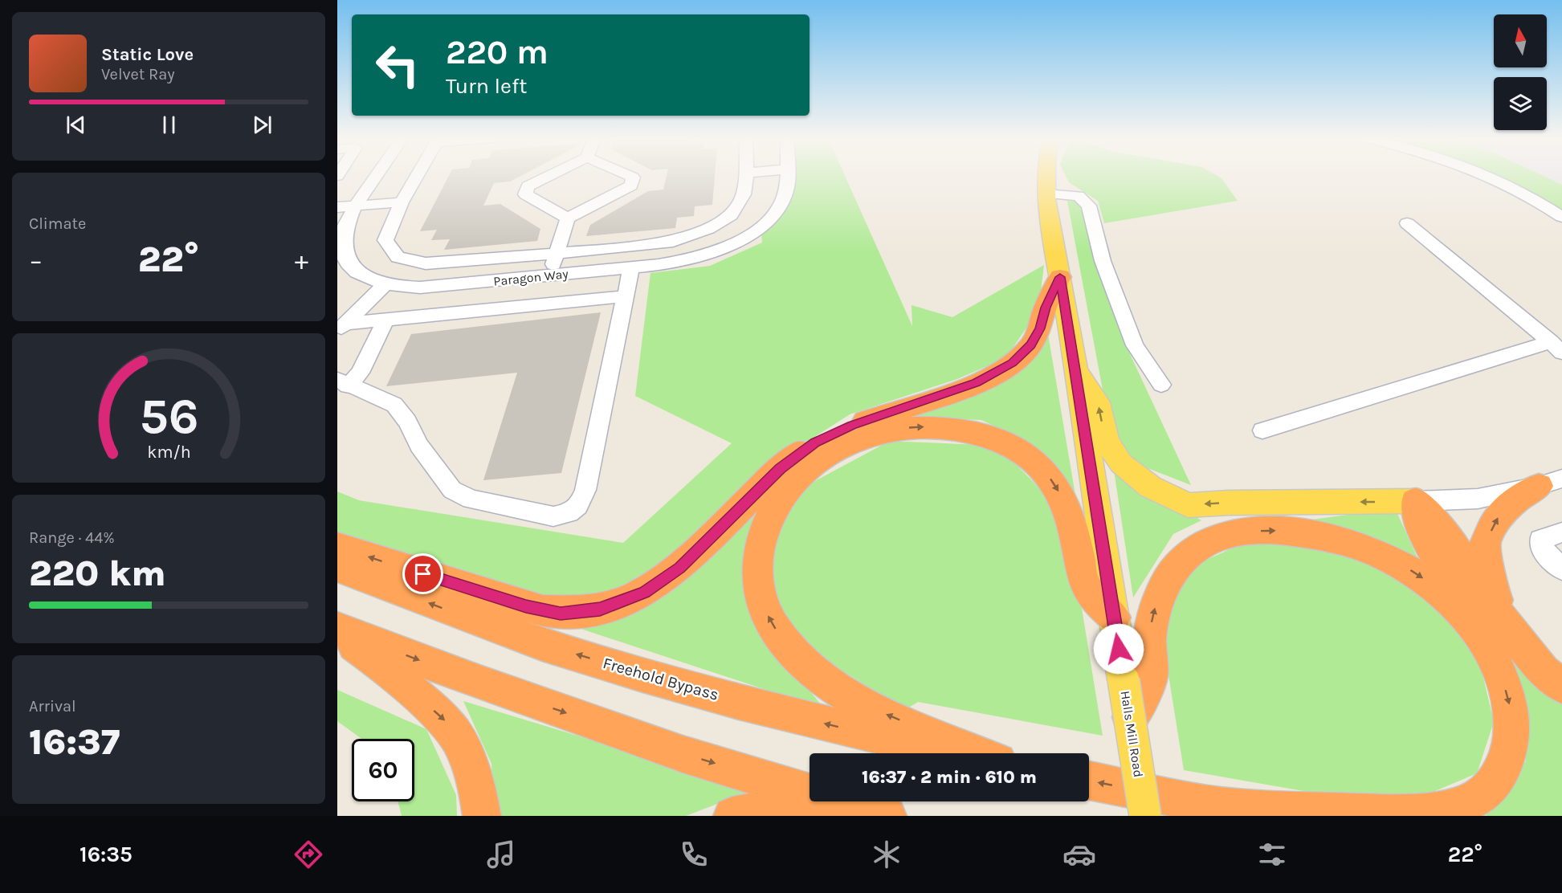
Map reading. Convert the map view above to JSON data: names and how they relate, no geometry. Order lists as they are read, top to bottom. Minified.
{"streets":{"highway":["Freehold Bypass"],"main road":["Halls Mill Road"],"street":["Paragon Way"]},"north":"top","page":{"turn":["220 m","Turn left"],"song":["Static Love","Velvet Ray"],"tile":["Climate",["Range · 44%","220 km"],["Arrival","16:37"]],"heat":["−","22°","+"],"limit":"60","trip":"16:37 · 2 min · 610 m","tabs":["16:35","22°"],"gauge":["56","km/h"]}}
